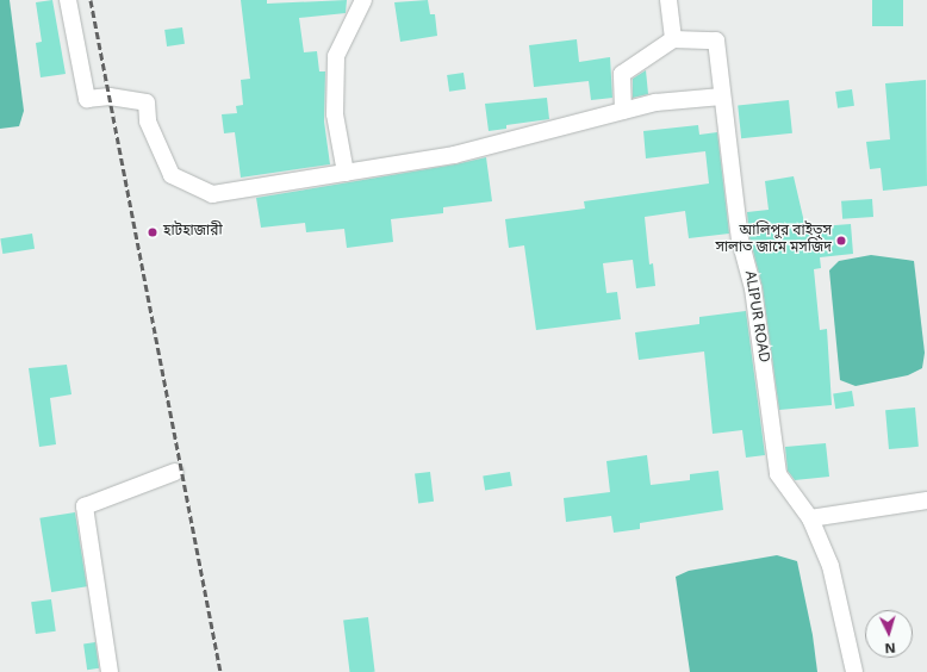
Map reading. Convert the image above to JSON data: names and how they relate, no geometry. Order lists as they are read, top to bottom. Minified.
{"streets":{"street":["ALIPUR ROAD"]},"places":["হাটহাজারী","আলিপুর বাইতুস সালাত জামে মসজিদ"],"north":"bottom"}
